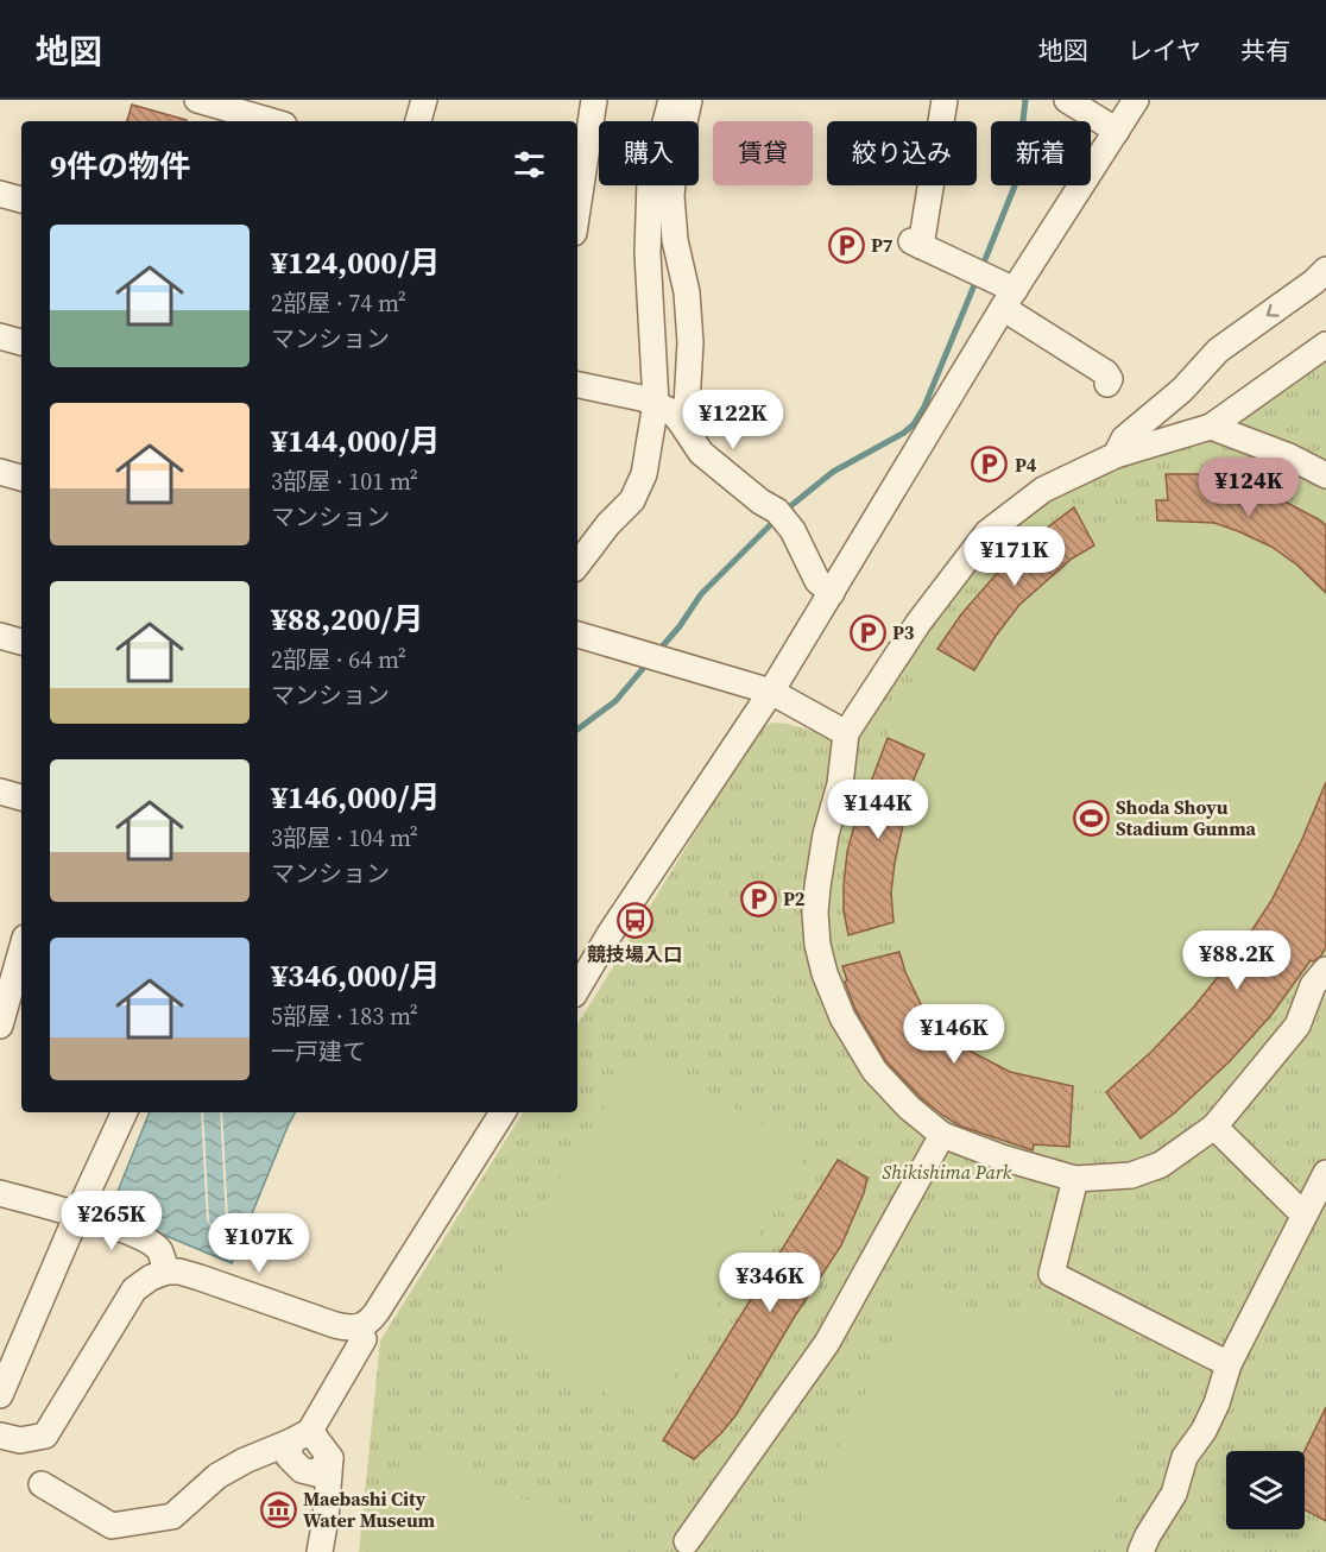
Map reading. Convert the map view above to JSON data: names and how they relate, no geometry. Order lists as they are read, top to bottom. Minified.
{"parks":["Shikishima Park"],"places":{"parking":["P7","P4","P3","P2"],"sports":["Shoda Shoyu Stadium Gunma"],"bus stop":["競技場入口"],"museum":["Maebashi City Water Museum"]},"page":{"header":"地図","nav":["地図","レイヤ","共有"],"chip":["購入","賃貸","絞り込み","新着"],"heading":"9件の物件","list":[{"name":"¥124,000/月","note":"2部屋 · 74 m² · マンション"},{"name":"¥144,000/月","note":"3部屋 · 101 m² · マンション"},{"name":"¥88,200/月","note":"2部屋 · 64 m² · マンション"},{"name":"¥146,000/月","note":"3部屋 · 104 m² · マンション"},{"name":"¥346,000/月","note":"5部屋 · 183 m² · 一戸建て"}],"price":["¥122K","¥124K","¥171K","¥144K","¥88.2K","¥146K","¥265K","¥107K","¥346K"]}}
